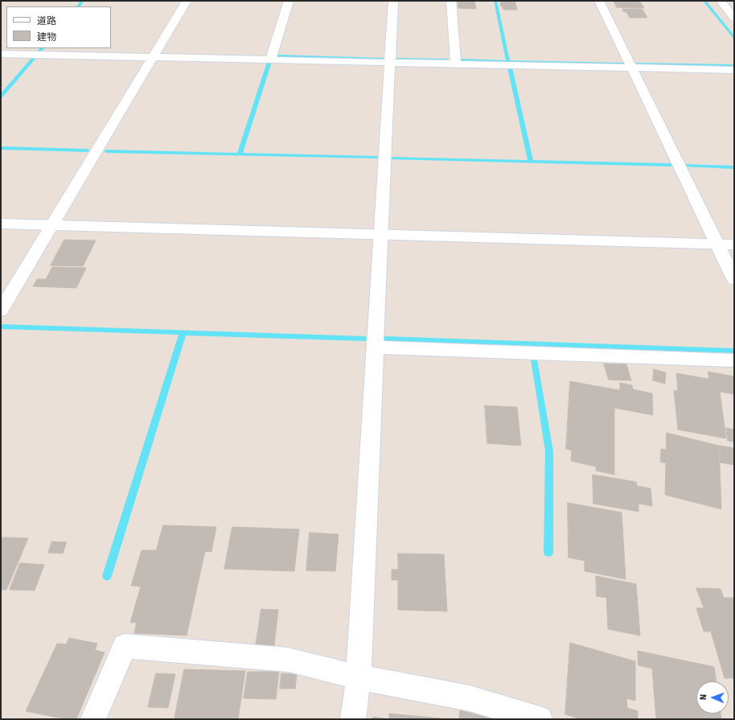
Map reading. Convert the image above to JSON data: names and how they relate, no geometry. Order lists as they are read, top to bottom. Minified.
{"legend":["道路","建物"],"north":"left"}
